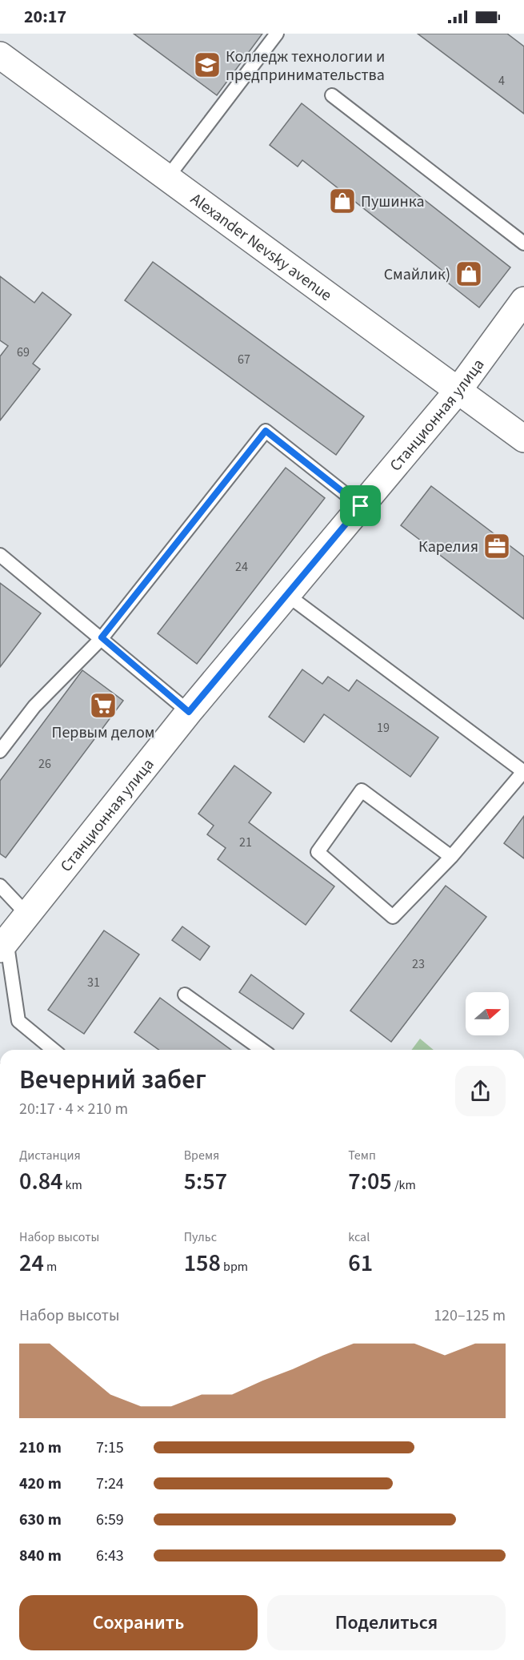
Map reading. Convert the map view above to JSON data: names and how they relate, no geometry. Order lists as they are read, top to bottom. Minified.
{"streets":{"street":["Alexander Nevsky avenue","Станционная улица"]},"crossings":[["Alexander Nevsky avenue","Станционная улица"]],"places":{"school or university":["Колледж технологии и предпринимательства"],"shop":["Пушинка","Смайлик)"],"office":["Карелия"],"supermarket":["Первым делом"]},"house_numbers":["4","69","67","24","19","26","21","23","31"],"north":"right","page":{"status":"20:17","heading":["Вечерний забег","20:17 · 4 × 210 m"],"stats":[["Дистанция","0.84 km"],["Время","5:57"],["Темп","7:05 /km"],["Набор высоты","24 m"],["Пульс","158 bpm"],["kcal","61"]],"chart":["Набор высоты","120–125 m"],"list":[{"name":"210 m","note":"7:15"},{"name":"420 m","note":"7:24"},{"name":"630 m","note":"6:59"},{"name":"840 m","note":"6:43"}],"buttons":["Сохранить","Поделиться"]}}
